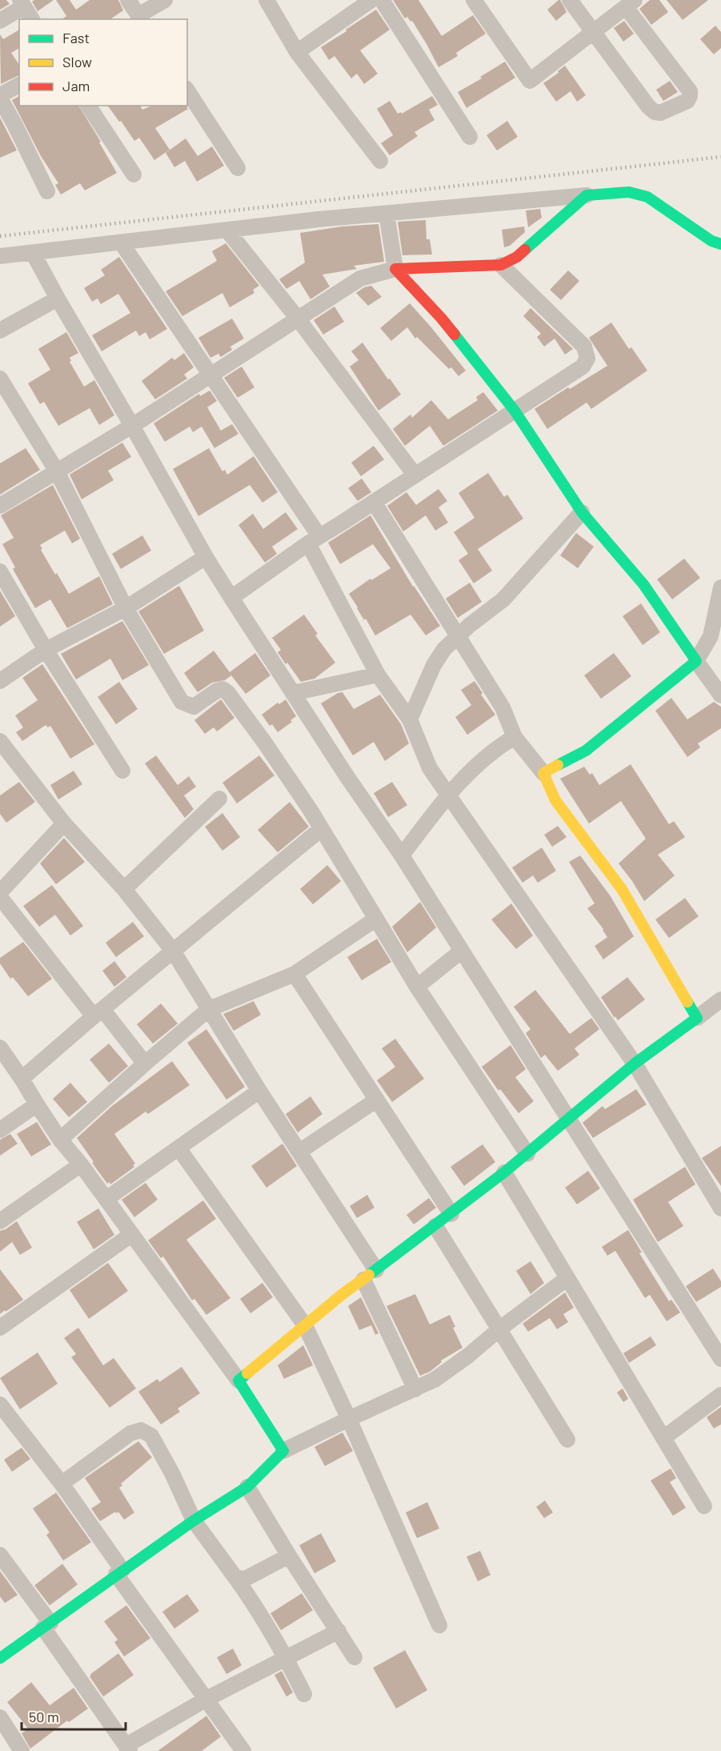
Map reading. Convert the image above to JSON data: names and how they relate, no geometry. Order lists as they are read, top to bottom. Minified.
{"legend":["Fast","Slow","Jam"],"scale_bar":"50 m"}
